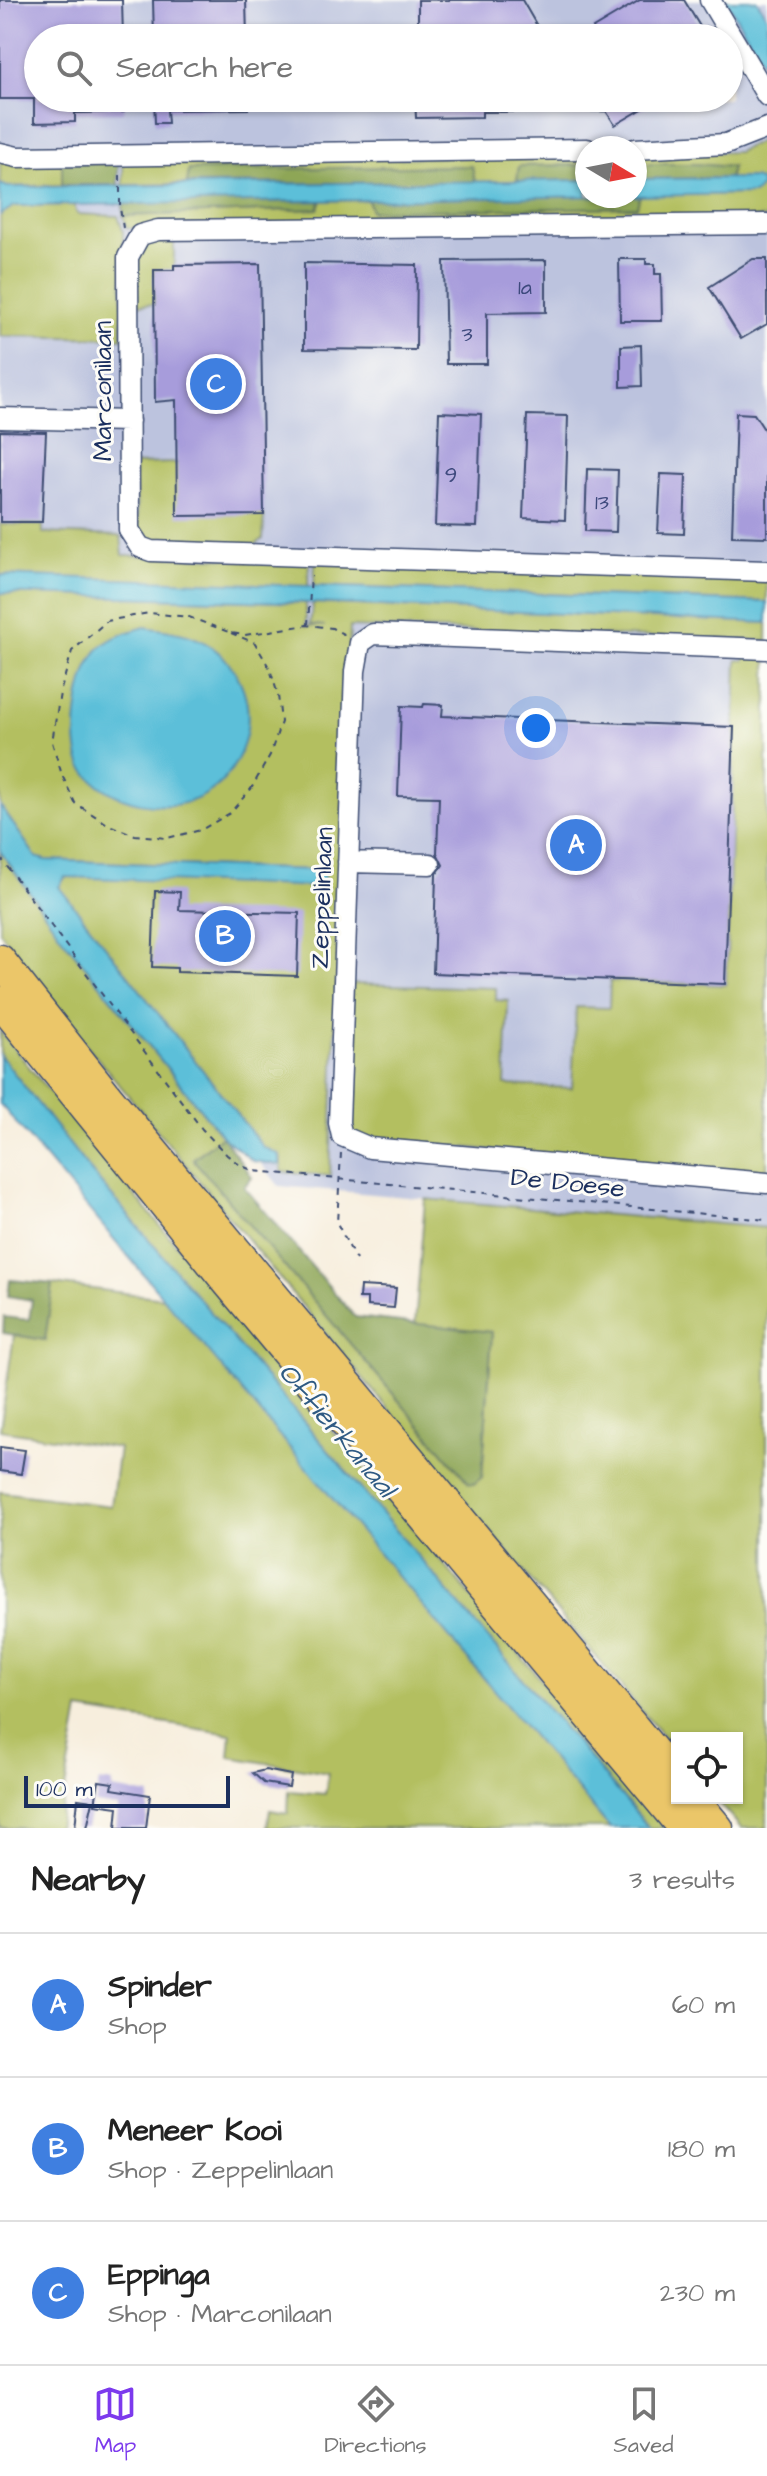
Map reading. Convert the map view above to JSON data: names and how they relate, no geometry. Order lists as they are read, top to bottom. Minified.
{"streets":{"street":["Marconilaan","Zeppelinlaan"],"path":["De Doese"]},"water":["Offierkanaal"],"house_numbers":["1a","3","9","13"],"scale_bar":"100 m","north":"right","page":{"search":"Search here","pins":["C","A","B"],"scale":"100 m","heading":["Nearby","3 results"],"list":[{"mark":"A","name":"Spinder","note":"Shop","value":"60 m"},{"mark":"B","name":"Meneer Kooi","note":"Shop · Zeppelinlaan","value":"180 m"},{"mark":"C","name":"Eppinga","note":"Shop · Marconilaan","value":"230 m"}],"nav":["Map","Directions","Saved"]}}
